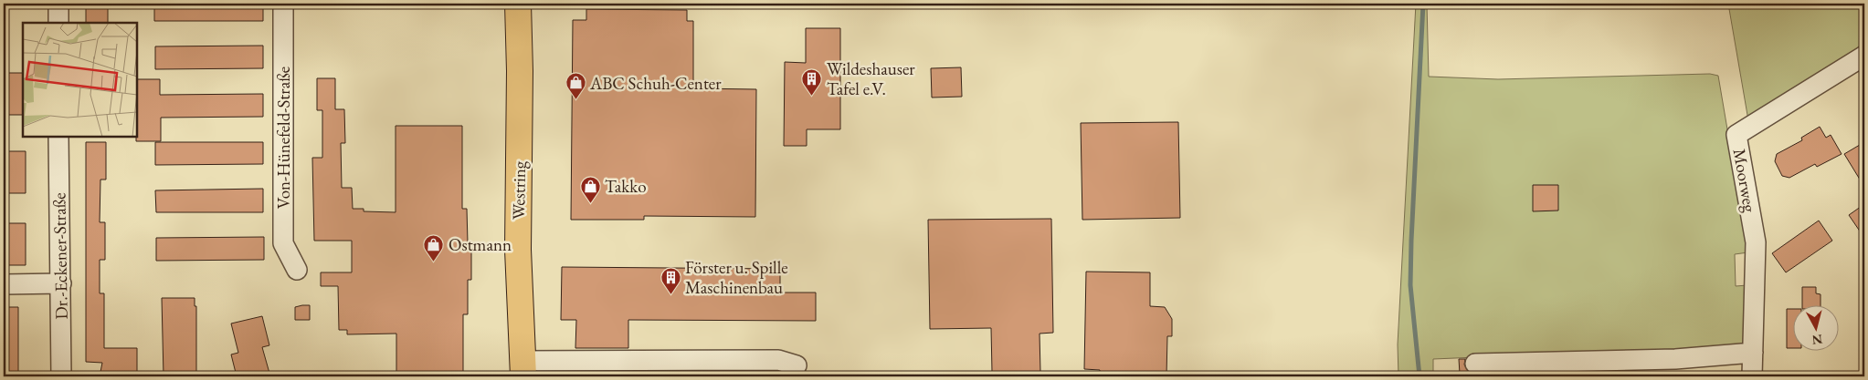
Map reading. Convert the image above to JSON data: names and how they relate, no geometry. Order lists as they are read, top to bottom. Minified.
{"streets":{"main road":["Westring"],"street":["Von-Hünefeld-Straße","Moorweg","Dr.-Eckener-Straße"]},"places":{"building":["Wildeshauser Tafel e.V.","Förster u. Spille Maschinenbau"],"shop":["ABC Schuh-Center","Takko","Ostmann"]},"north":"bottom"}
